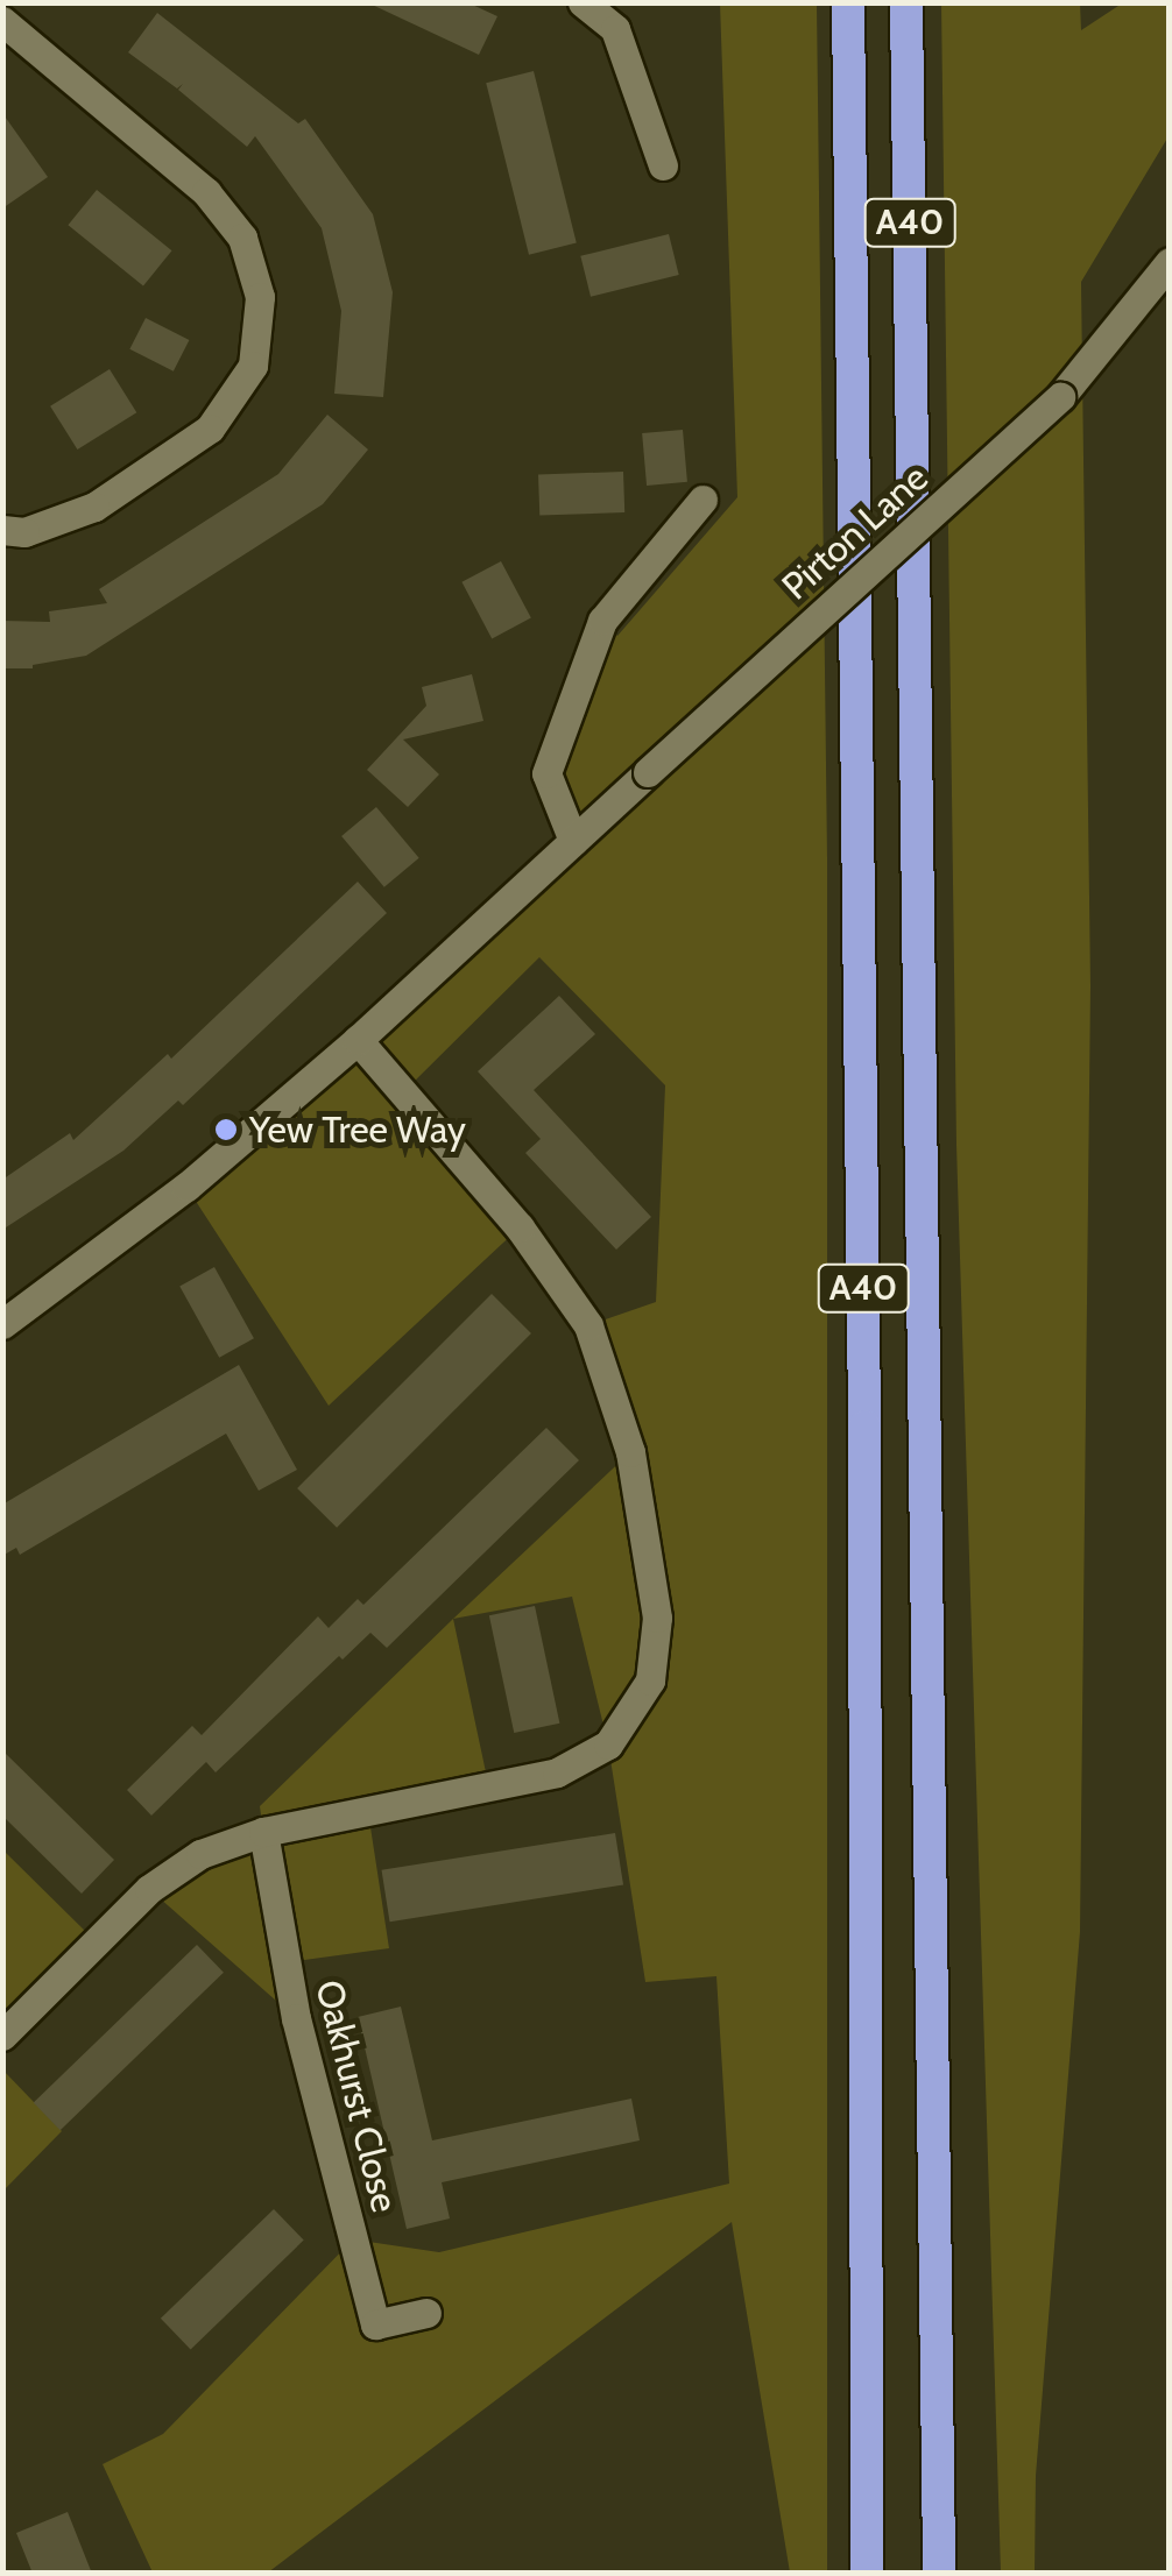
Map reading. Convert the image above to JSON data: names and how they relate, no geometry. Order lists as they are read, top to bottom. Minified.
{"streets":{"highway":["A40"],"street":["Pirton Lane","Oakhurst Close"]},"places":["Yew Tree Way"]}
